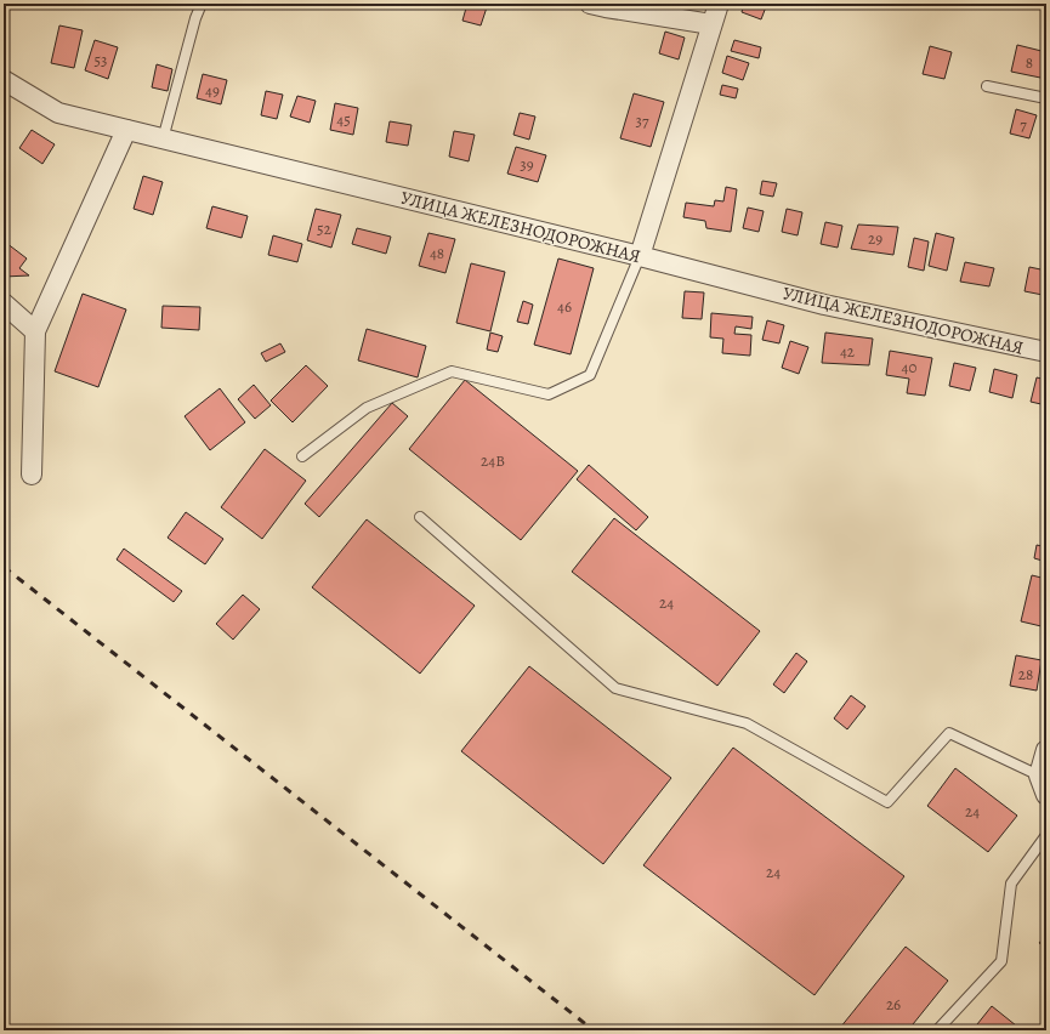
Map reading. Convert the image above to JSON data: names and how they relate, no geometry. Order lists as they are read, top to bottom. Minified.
{"streets":{"street":["УЛИЦА ЖЕЛЕЗНОДОРОЖНАЯ"]},"house_numbers":["53","8","49","45","37","7","39","52","29","48","46","42","40","24В","24","28","24","24","26"]}
